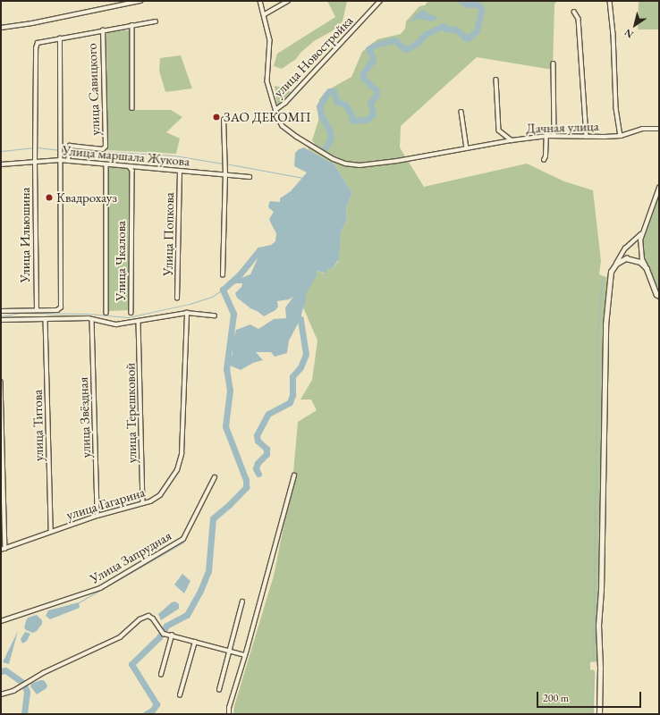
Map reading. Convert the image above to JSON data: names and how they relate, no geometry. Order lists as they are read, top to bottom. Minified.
{"streets":{"street":["улица Новостройка","улица Савицкого","Дачная улица","Улица маршала Жукова","Улица Попкова","Улица Ильюшина","Улица Чкалова","улица Терешковой","улица Звёздная","улица Титова","улица Гагарина","Улица Запрудная"]},"crossings":[["улица Новостройка","Дачная улица"],["улица Савицкого","Улица маршала Жукова"],["Улица маршала Жукова","Улица Попкова"],["Улица маршала Жукова","Улица Ильюшина"],["Улица маршала Жукова","Улица Чкалова"],["улица Терешковой","улица Гагарина"],["улица Звёздная","улица Гагарина"],["улица Титова","улица Гагарина"]],"places":["ЗАО ДЕКОМП","Квадрохауз"],"scale_bar":"200 m","north":"bottom left"}
